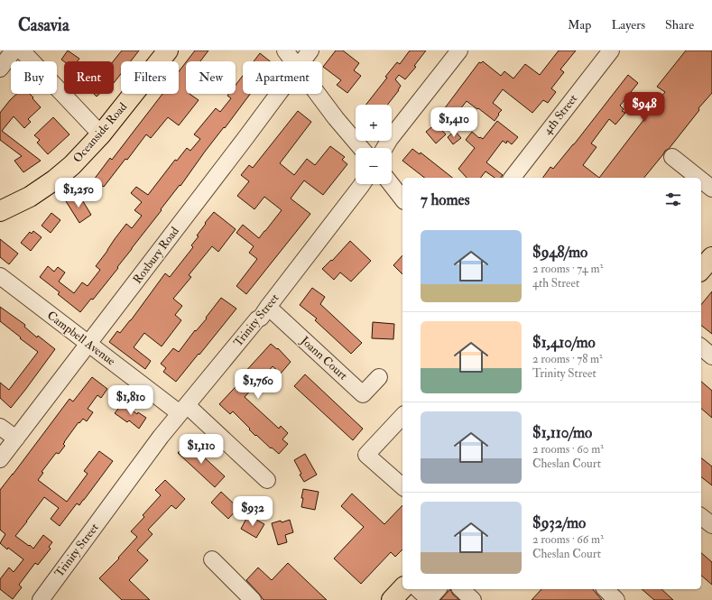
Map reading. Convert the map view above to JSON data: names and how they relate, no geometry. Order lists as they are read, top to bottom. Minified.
{"streets":{"main road":["Oceanside Road"],"street":["4th Street","Roxbury Road","Trinity Street","Campbell Avenue","Joann Court"]},"crossings":[["Roxbury Road","Campbell Avenue"],["Trinity Street","Campbell Avenue"],["Trinity Street","Joann Court"]],"page":{"header":"Casavia","nav":["Map","Layers","Share"],"chip":["Buy","Rent","Filters","New","Apartment"],"price":["$948","$1,410","$1,250","$1,760","$1,810","$1,110","$932"],"map_buttons":["+","−"],"heading":"7 homes","list":[{"name":"$948/mo","note":"2 rooms · 74 m² · 4th Street"},{"name":"$1,410/mo","note":"2 rooms · 78 m² · Trinity Street"},{"name":"$1,110/mo","note":"2 rooms · 60 m² · Cheslan Court"},{"name":"$932/mo","note":"2 rooms · 66 m² · Cheslan Court"}]}}
